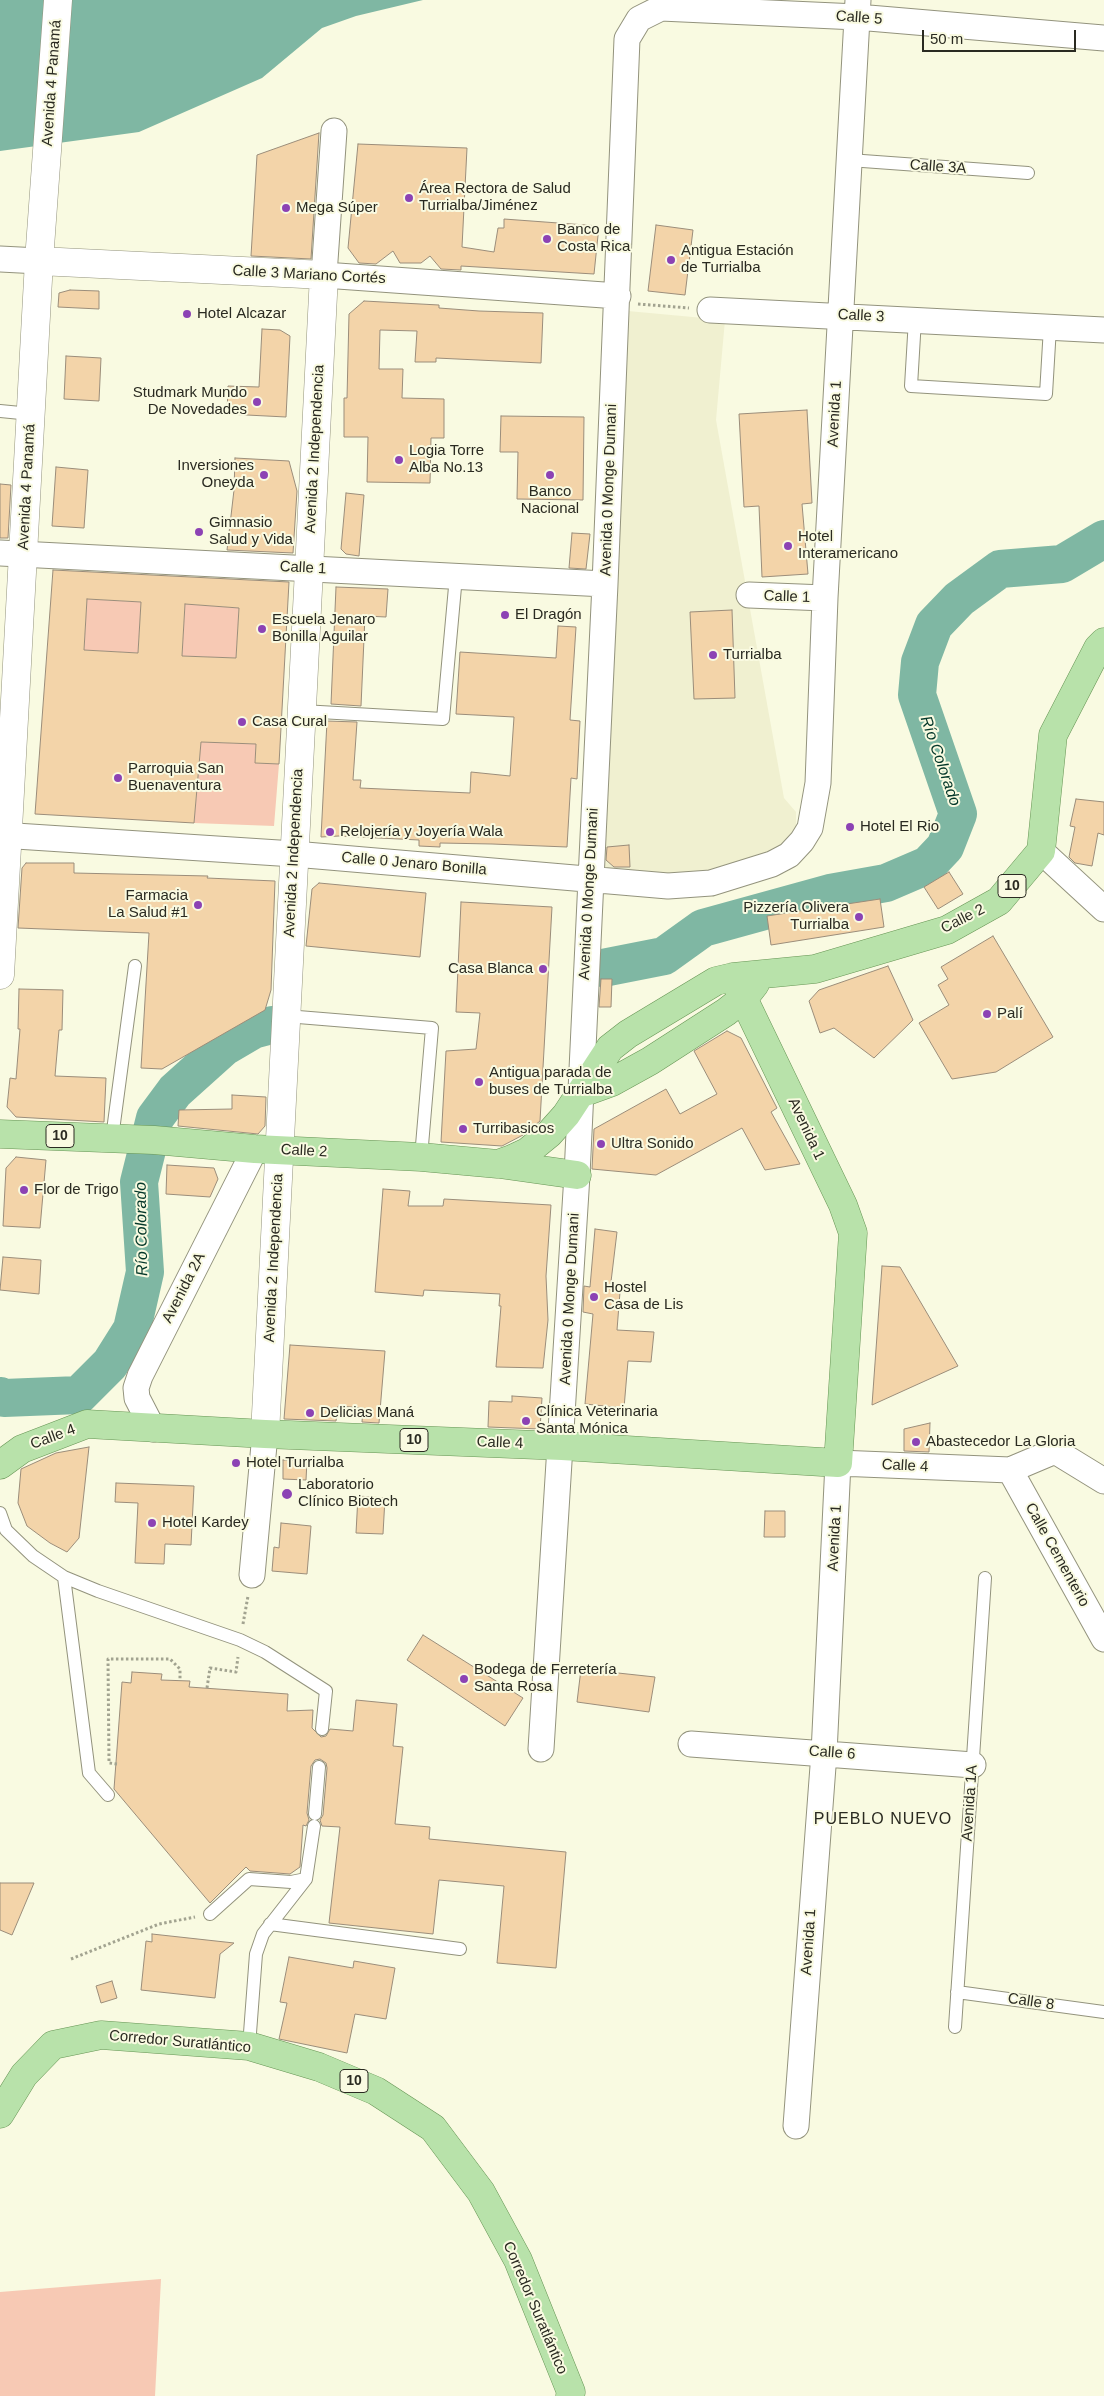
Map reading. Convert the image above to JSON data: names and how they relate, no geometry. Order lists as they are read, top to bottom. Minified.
{"streets":{"main road":["Avenida 1","10","Calle 2","Calle 4","Corredor Suratlántico"],"street":["Calle 5","Avenida 4 Panamá","Calle 3 Mariano Cortés","Calle 3","Avenida 2 Independencia","Avenida 0 Monge Dumani","Calle 1","Calle 0 Jenaro Bonilla","Avenida 2A","Calle Cementerio","Calle 6"],"lane":["Calle 3A","Avenida 1A","Calle 8"]},"crossings":[["Calle 5","Avenida 1"],["Calle 5","Avenida 0 Monge Dumani"],["Avenida 4 Panamá","Calle 3 Mariano Cortés"],["Avenida 4 Panamá","Calle 1"],["Avenida 4 Panamá","Calle 0 Jenaro Bonilla"],["Calle 3A","Avenida 1"],["Calle 3 Mariano Cortés","Avenida 2 Independencia"],["Calle 3 Mariano Cortés","Avenida 0 Monge Dumani"],["Calle 3","Avenida 1"],["Avenida 1","Calle 1"],["Avenida 1","Calle 0 Jenaro Bonilla"],["Avenida 1","Calle 2"],["Avenida 1","Calle 4"],["Avenida 1","Calle 6"],["Avenida 2 Independencia","Calle 1"],["Avenida 2 Independencia","Calle 0 Jenaro Bonilla"],["Avenida 2 Independencia","Calle 2"],["Avenida 2 Independencia","Avenida 2A"],["Avenida 2 Independencia","Calle 4"],["Avenida 0 Monge Dumani","Calle 1"],["Avenida 0 Monge Dumani","Calle 0 Jenaro Bonilla"],["Avenida 0 Monge Dumani","Calle 2"],["Avenida 0 Monge Dumani","Calle 4"],["Calle 2","Avenida 2A"],["Avenida 2A","Calle 4"],["Calle 4","Calle Cementerio"],["Calle 6","Avenida 1A"],["Avenida 1A","Calle 8"]],"districts":["PUEBLO NUEVO"],"water":["Río Colorado"],"places":["Área Rectora de Salud Turrialba/Jiménez","Mega Súper","Banco de Costa Rica","Antigua Estación de Turrialba","Hotel Alcazar","Studmark Mundo De Novedades","Logia Torre Alba No.13","Inversiones Oneyda","Banco Nacional","Gimnasio Salud y Vida","Hotel Interamericano","El Dragón","Escuela Jenaro Bonilla Aguilar","Turrialba","Casa Cural","Parroquia San Buenaventura","Hotel El Rio","Relojería y Joyería Wala","Farmacia La Salud #1","Pizzería Olivera Turrialba","Casa Blanca","Palí","Antigua parada de buses de Turrialba","Turribasicos","Ultra Sonido","Flor de Trigo","Hostel Casa de Lis","Delicias Maná","Clínica Veterinaria Santa Mónica","Abastecedor La Gloria","Hotel Turrialba","Laboratorio Clínico Biotech","Hotel Kardey","Bodega de Ferretería Santa Rosa"],"scale_bar":"50 m"}
